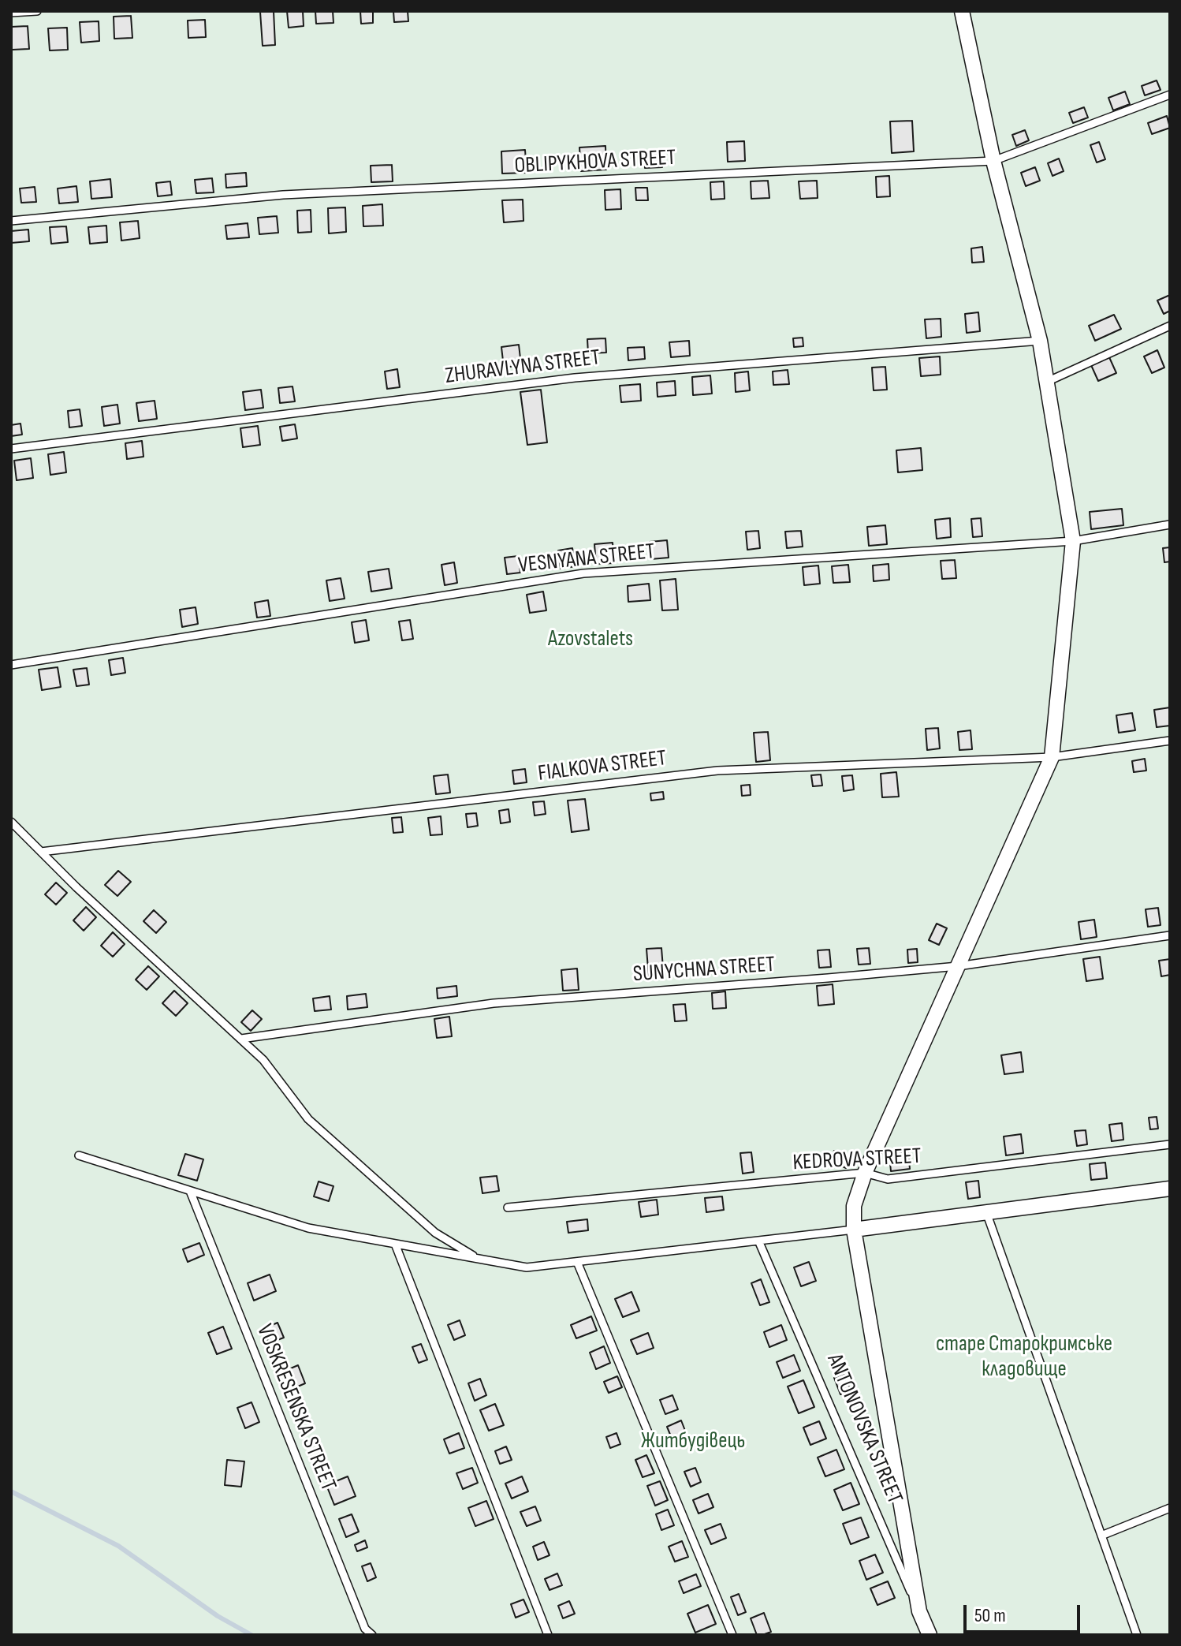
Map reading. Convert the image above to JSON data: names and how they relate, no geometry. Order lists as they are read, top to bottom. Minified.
{"streets":{"street":["ANTONOVSKA STREET"],"lane":["OBLIPYKHOVA STREET","ZHURAVLYNA STREET","VESNYANA STREET","FIALKOVA STREET","SUNYCHNA STREET","KEDROVA STREET","VOSKRESENSKA STREET"]},"parks":["Azovstalets","старе Старокримське кладовище","Житбудівець"],"scale_bar":"50 m"}
